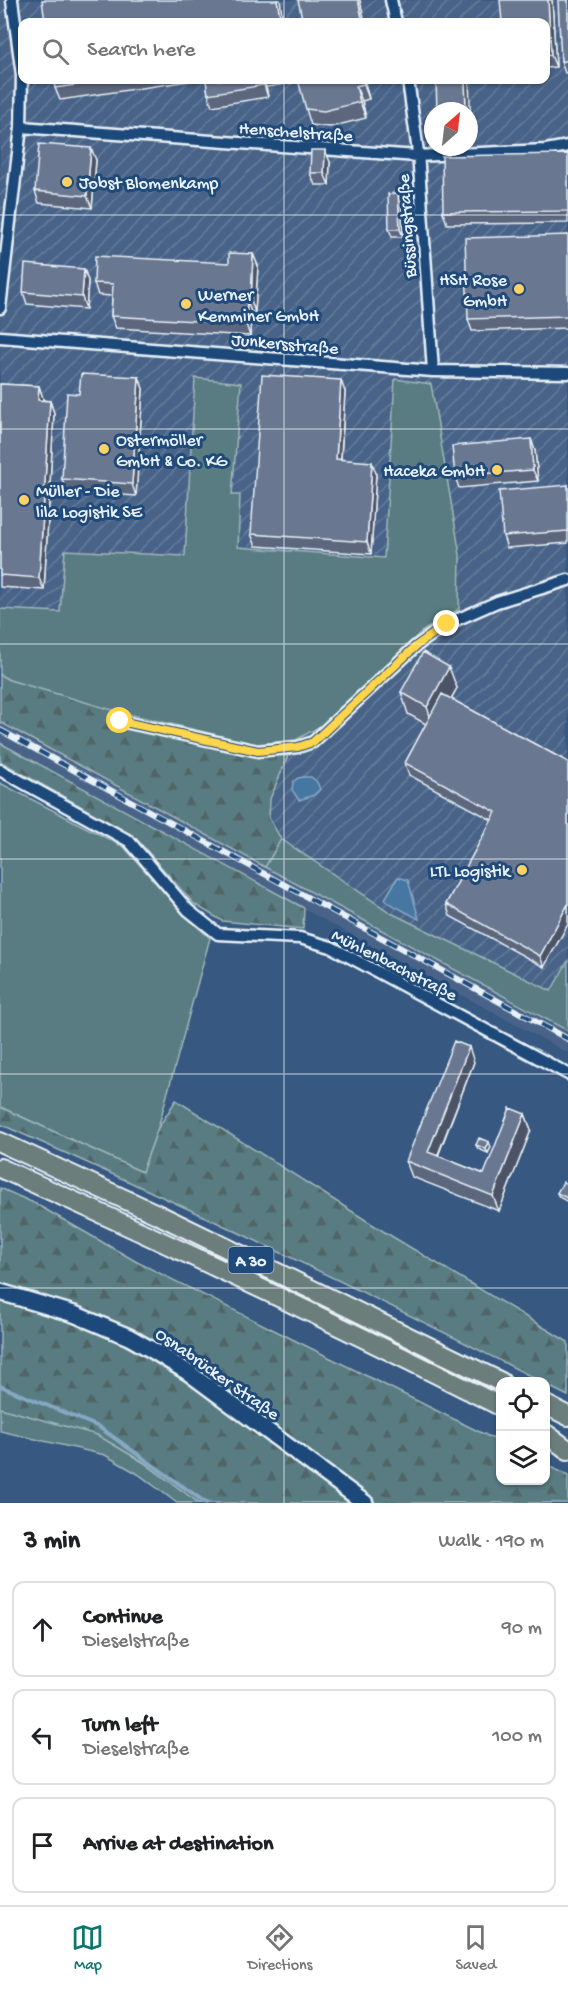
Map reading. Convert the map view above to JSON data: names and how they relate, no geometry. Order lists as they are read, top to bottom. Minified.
{"streets":{"highway":["A 30"],"main road":["Osnabrücker Straße"],"street":["Henschelstraße","Büssingstraße","Junkersstraße","Mühlenbachstraße"]},"crossings":[["Henschelstraße","Büssingstraße"],["Büssingstraße","Junkersstraße"]],"places":["Jobst Blomenkamp","HSH Rose GmbH","Werner Kemminer GmbH","Ostermöller GmbH & Co. KG","Haceka GmbH","Müller - Die lila Logistik SE","LTL Logistik"],"north":"top right","page":{"search":"Search here","heading":["3 min","Walk · 190 m"],"list":[["Continue","Dieselstraße","90 m"],["Turn left","Dieselstraße","100 m"],"Arrive at destination"],"nav":["Map","Directions","Saved"]}}
